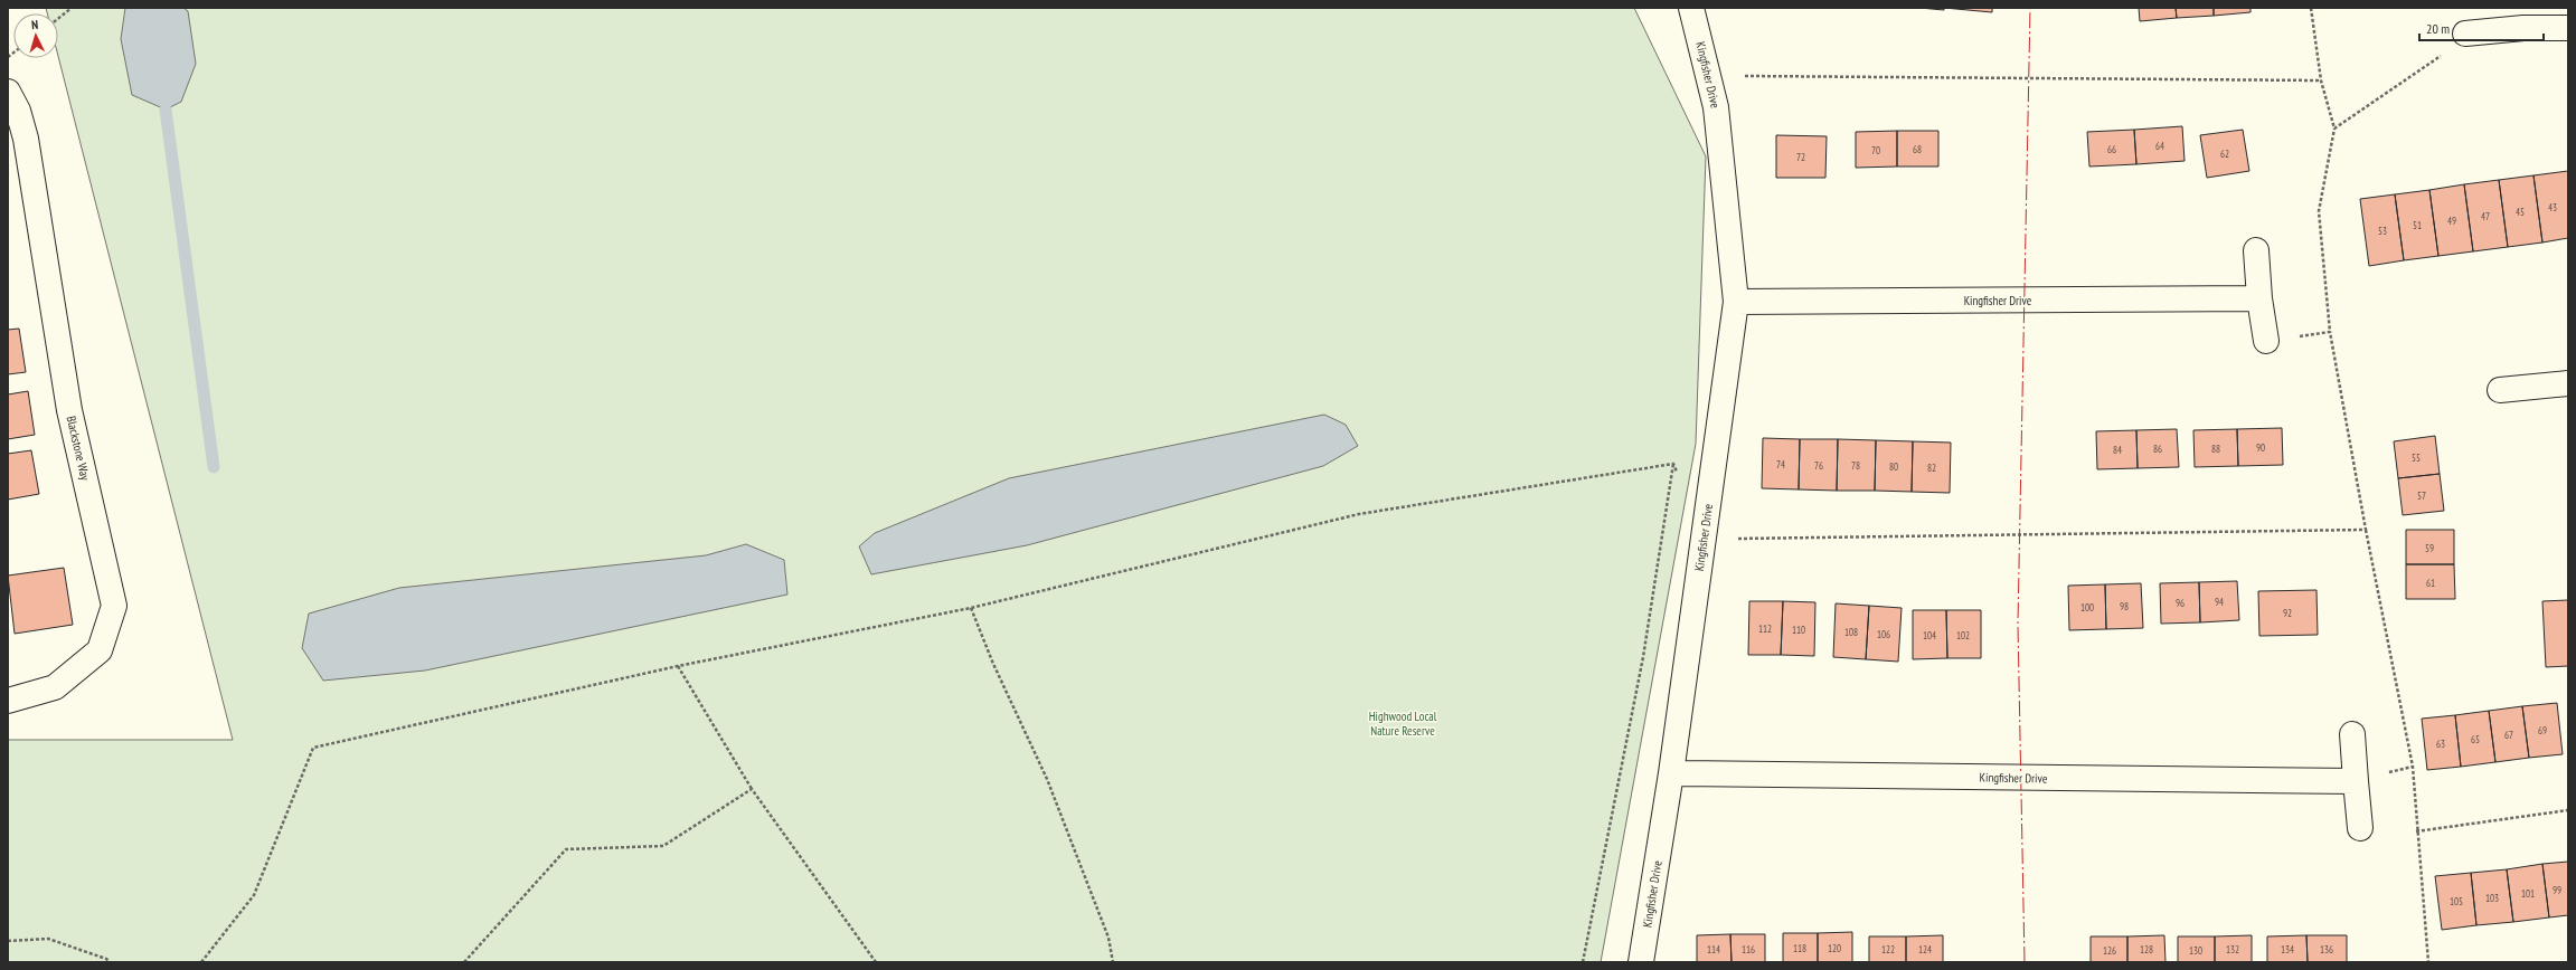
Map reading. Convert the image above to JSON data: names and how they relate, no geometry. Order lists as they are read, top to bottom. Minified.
{"streets":{"street":["Kingfisher Drive","Blackstone Way"]},"parks":["Highwood Local Nature Reserve"],"house_numbers":["64","68","66","70","62","72","43","45","47","49","51","53","90","86","88","84","55","74","76","78","80","82","57","59","61","94","96","98","100","92","112","110","108","106","104","102","69","67","65","63","99","101","103","105","118","120","114","116","122","124","128","132","134","136","126","130"],"scale_bar":"20 m","north":"top"}
